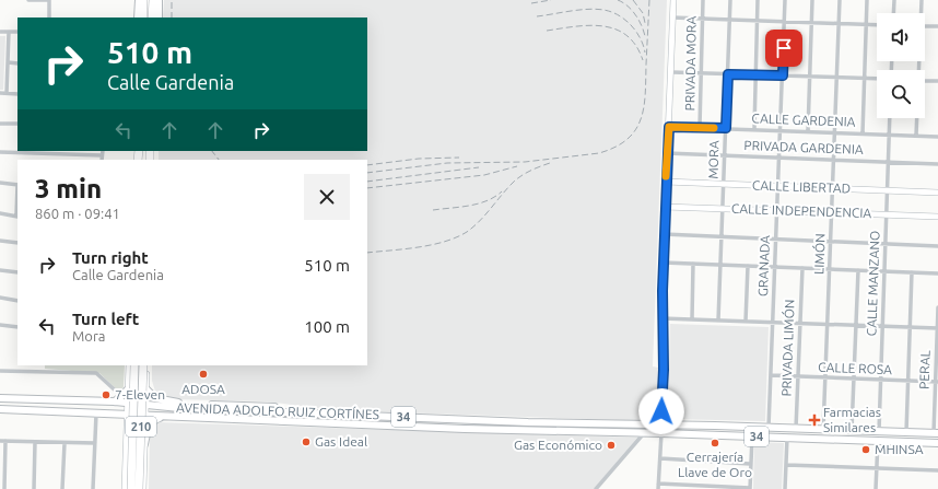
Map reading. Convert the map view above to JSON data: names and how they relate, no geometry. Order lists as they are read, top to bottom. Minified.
{"streets":{"highway":["210"],"main road":["AVENIDA ADOLFO RUIZ CORTÍNES","34"],"street":["PRIVADA MORA","CALLE GARDENIA","PRIVADA GARDENIA","MORA","CALLE LIBERTAD","CALLE INDEPENDENCIA","LIMÓN","GRANADA","CALLE MANZANO","PRIVADA LIMÓN","CALLE ROSA","PERAL"]},"crossings":[["PRIVADA MORA","CALLE GARDENIA"],["CALLE GARDENIA","MORA"],["CALLE GARDENIA","LIMÓN"],["CALLE GARDENIA","GRANADA"],["CALLE GARDENIA","CALLE MANZANO"],["PRIVADA GARDENIA","MORA"],["PRIVADA GARDENIA","LIMÓN"],["PRIVADA GARDENIA","GRANADA"],["PRIVADA GARDENIA","CALLE MANZANO"],["MORA","CALLE LIBERTAD"],["MORA","CALLE INDEPENDENCIA"],["CALLE LIBERTAD","LIMÓN"],["CALLE LIBERTAD","GRANADA"],["CALLE LIBERTAD","CALLE MANZANO"],["CALLE INDEPENDENCIA","LIMÓN"],["CALLE INDEPENDENCIA","GRANADA"],["CALLE INDEPENDENCIA","CALLE MANZANO"],["LIMÓN","CALLE ROSA"],["LIMÓN","34"],["GRANADA","CALLE ROSA"],["GRANADA","34"],["CALLE MANZANO","CALLE ROSA"],["CALLE MANZANO","34"],["PRIVADA LIMÓN","CALLE ROSA"],["PRIVADA LIMÓN","34"],["CALLE ROSA","PERAL"],["PERAL","34"],["AVENIDA ADOLFO RUIZ CORTÍNES","34"]],"places":{"other":["ADOSA","7-Eleven","Gas Ideal","Cerrajería Llave de Oro","Gas Económico","MHINSA"],"health":["Farmacias Similares"]},"page":{"turn":["510 m","Calle Gardenia"],"heading":["3 min","860 m · 09:41"],"list":[{"name":"Turn right","note":"Calle Gardenia","value":"510 m"},{"name":"Turn left","note":"Mora","value":"100 m"}]}}
